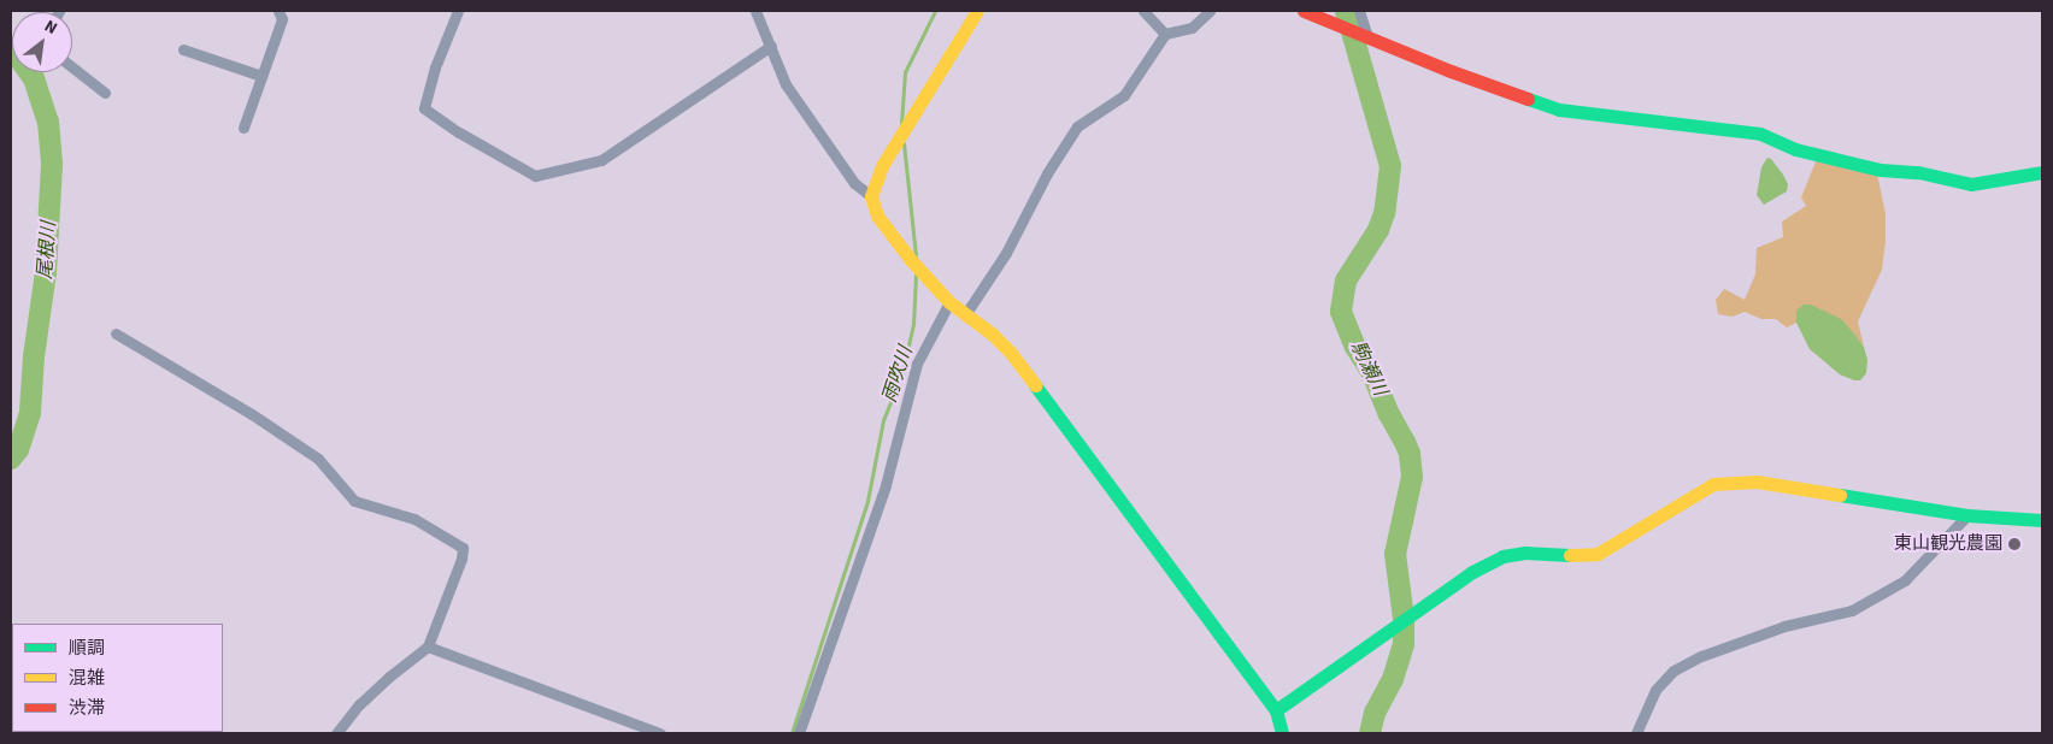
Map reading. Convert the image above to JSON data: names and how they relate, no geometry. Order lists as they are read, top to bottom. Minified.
{"water":["尾根川","駒瀬川","雨吹川"],"places":["東山観光農園"],"legend":["順調","混雑","渋滞"],"north":"top right"}
